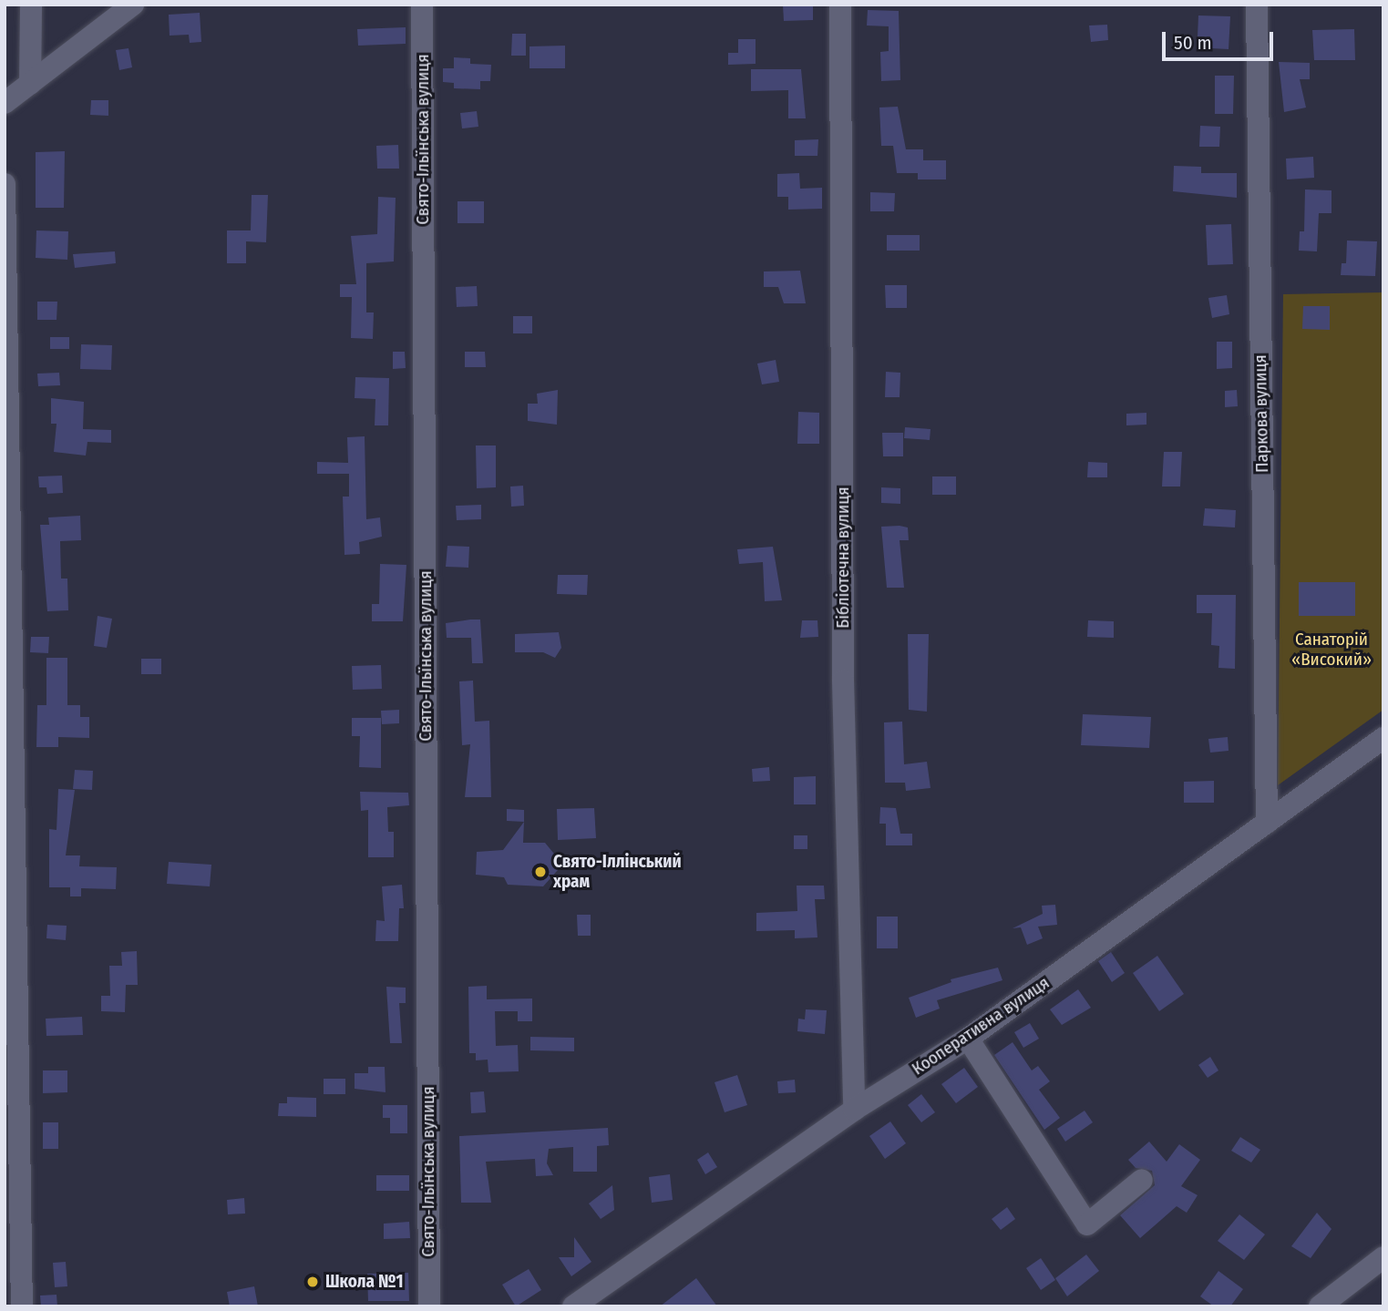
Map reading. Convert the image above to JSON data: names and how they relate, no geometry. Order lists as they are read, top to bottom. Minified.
{"streets":{"street":["Свято-Ільїнська вулиця","Паркова вулиця","Бібліотечна вулиця","Кооперативна вулиця"]},"crossings":[["Паркова вулиця","Кооперативна вулиця"],["Бібліотечна вулиця","Кооперативна вулиця"]],"parks":["Санаторій «Високий»"],"places":["Свято-Іллінський храм","Школа №1"],"scale_bar":"50 m"}
